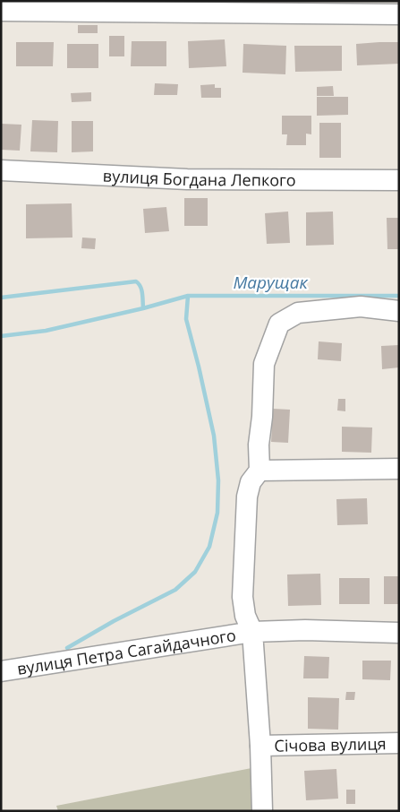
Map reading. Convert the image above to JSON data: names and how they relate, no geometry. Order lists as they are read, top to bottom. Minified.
{"streets":{"street":["вулиця Богдана Лепкого","вулиця Петра Сагайдачного","Січова вулиця"]},"crossings":[["вулиця Петра Сагайдачного","Січова вулиця"]],"water":["Марущак"]}
